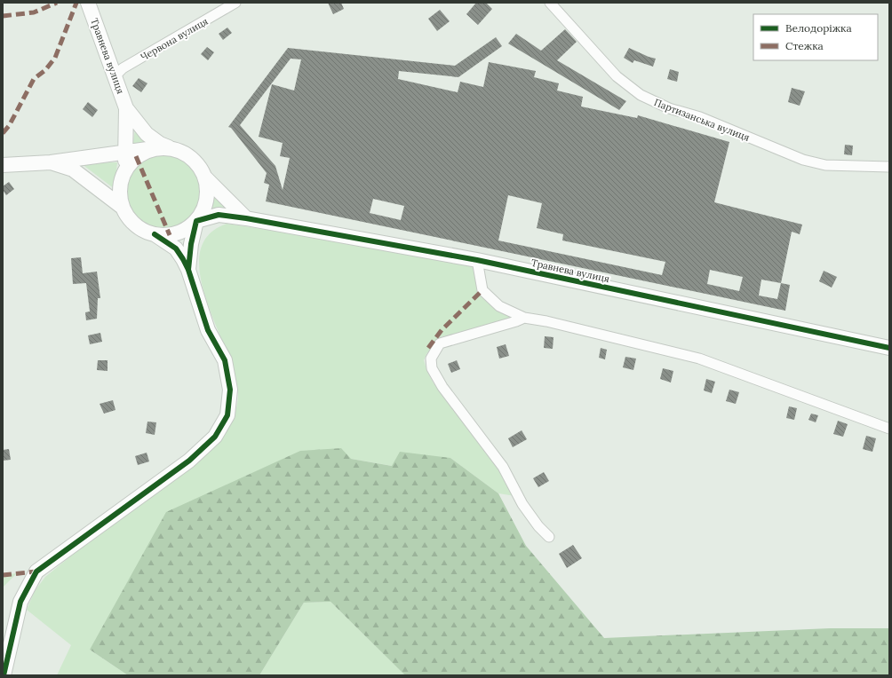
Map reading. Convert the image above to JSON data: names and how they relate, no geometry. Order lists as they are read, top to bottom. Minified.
{"streets":{"street":["Червона вулиця","Травнева вулиця","Партизанська вулиця"]},"crossings":[["Червона вулиця","Травнева вулиця"]],"legend":["Велодоріжка","Стежка"]}
